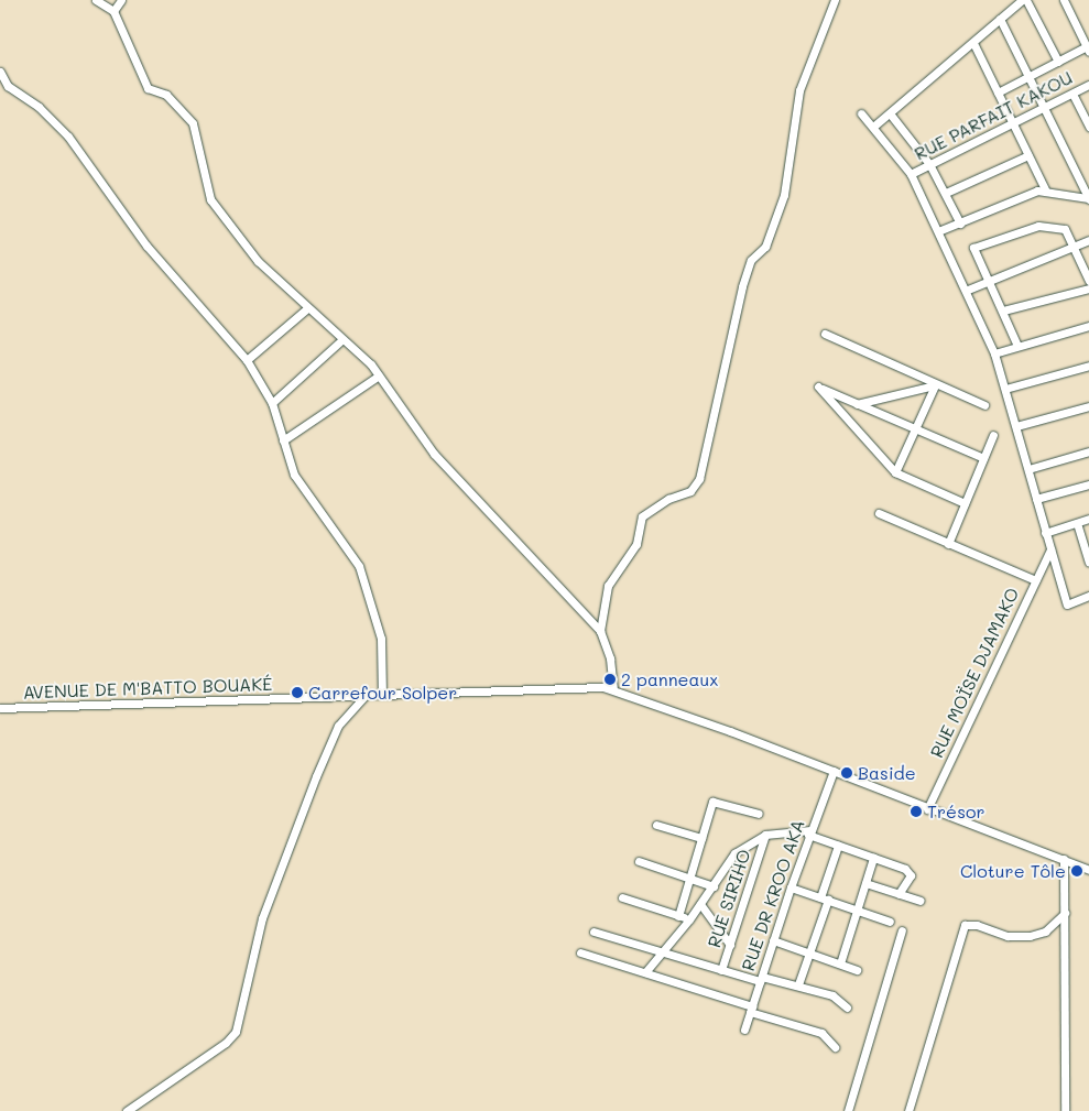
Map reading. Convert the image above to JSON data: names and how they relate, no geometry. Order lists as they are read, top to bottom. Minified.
{"streets":{"street":["RUE PARFAIT KAKOU","RUE MOÏSE DJAMAKO","AVENUE DE M'BATTO BOUAKÉ","RUE DR KROO AKA","RUE SIRIHO"]},"crossings":[["RUE MOÏSE DJAMAKO","AVENUE DE M'BATTO BOUAKÉ"],["AVENUE DE M'BATTO BOUAKÉ","RUE DR KROO AKA"]],"places":["2 panneaux","Carrefour Solper","Baside","Trésor","Cloture Tôle"]}
